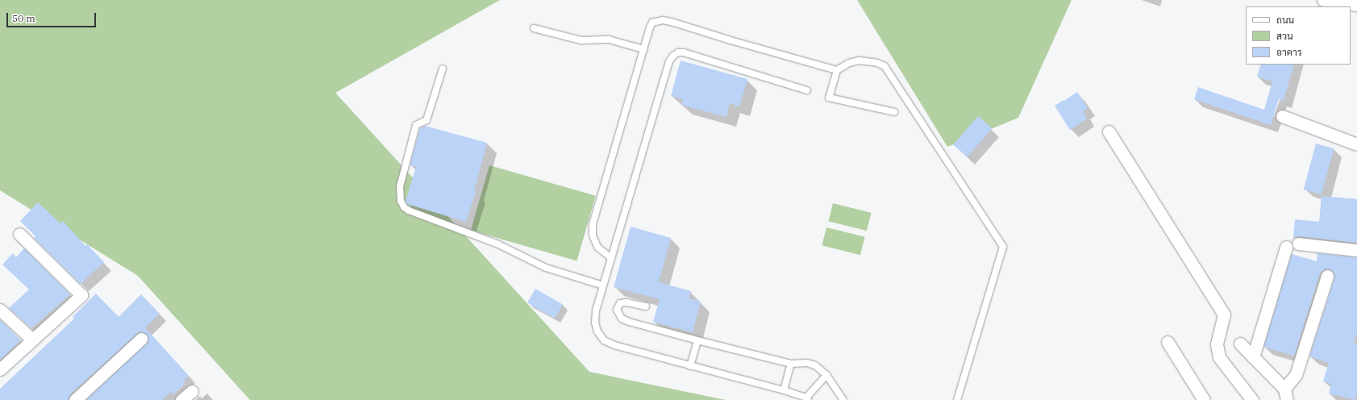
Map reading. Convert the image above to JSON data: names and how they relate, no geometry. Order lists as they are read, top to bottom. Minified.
{"legend":["ถนน","สวน","อาคาร"],"scale_bar":"50 m"}
